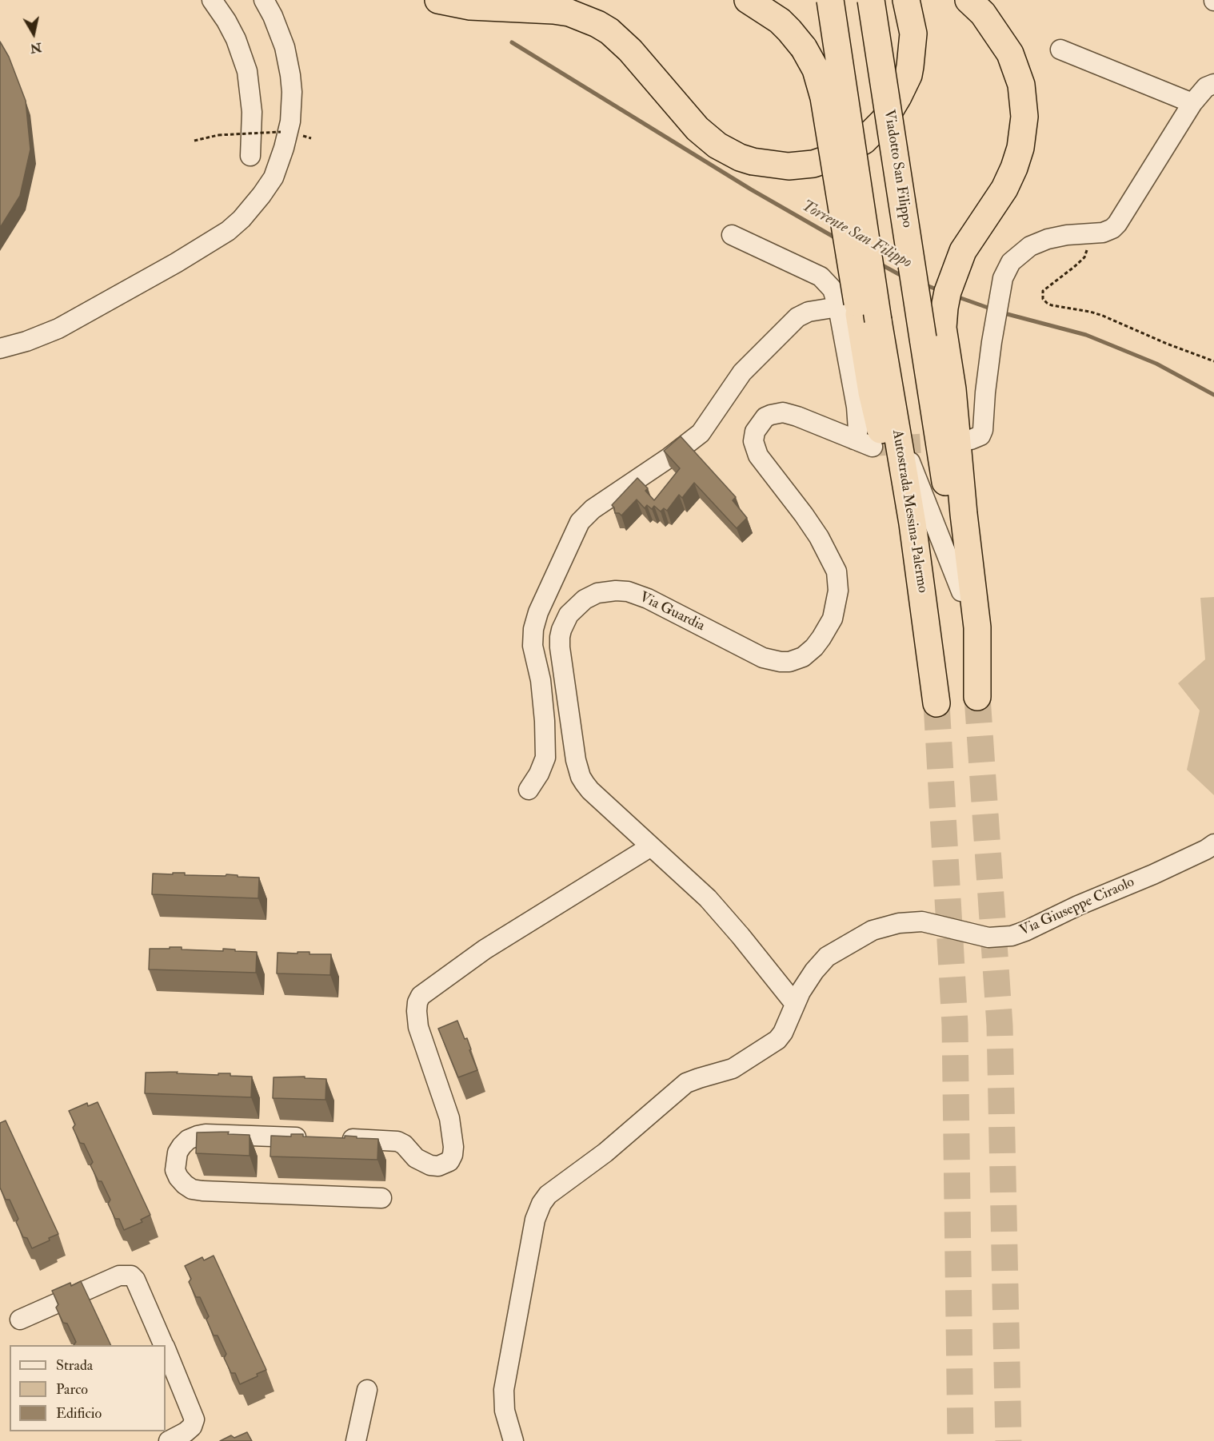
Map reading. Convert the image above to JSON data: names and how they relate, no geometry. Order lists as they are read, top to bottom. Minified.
{"streets":{"highway":["Viadotto San Filippo","Autostrada Messina-Palermo"],"street":["Via Guardia","Via Giuseppe Ciraolo"]},"crossings":[["Via Guardia","Via Giuseppe Ciraolo"]],"water":["Torrente San Filippo"],"legend":["Strada","Parco","Edificio"],"north":"bottom"}
